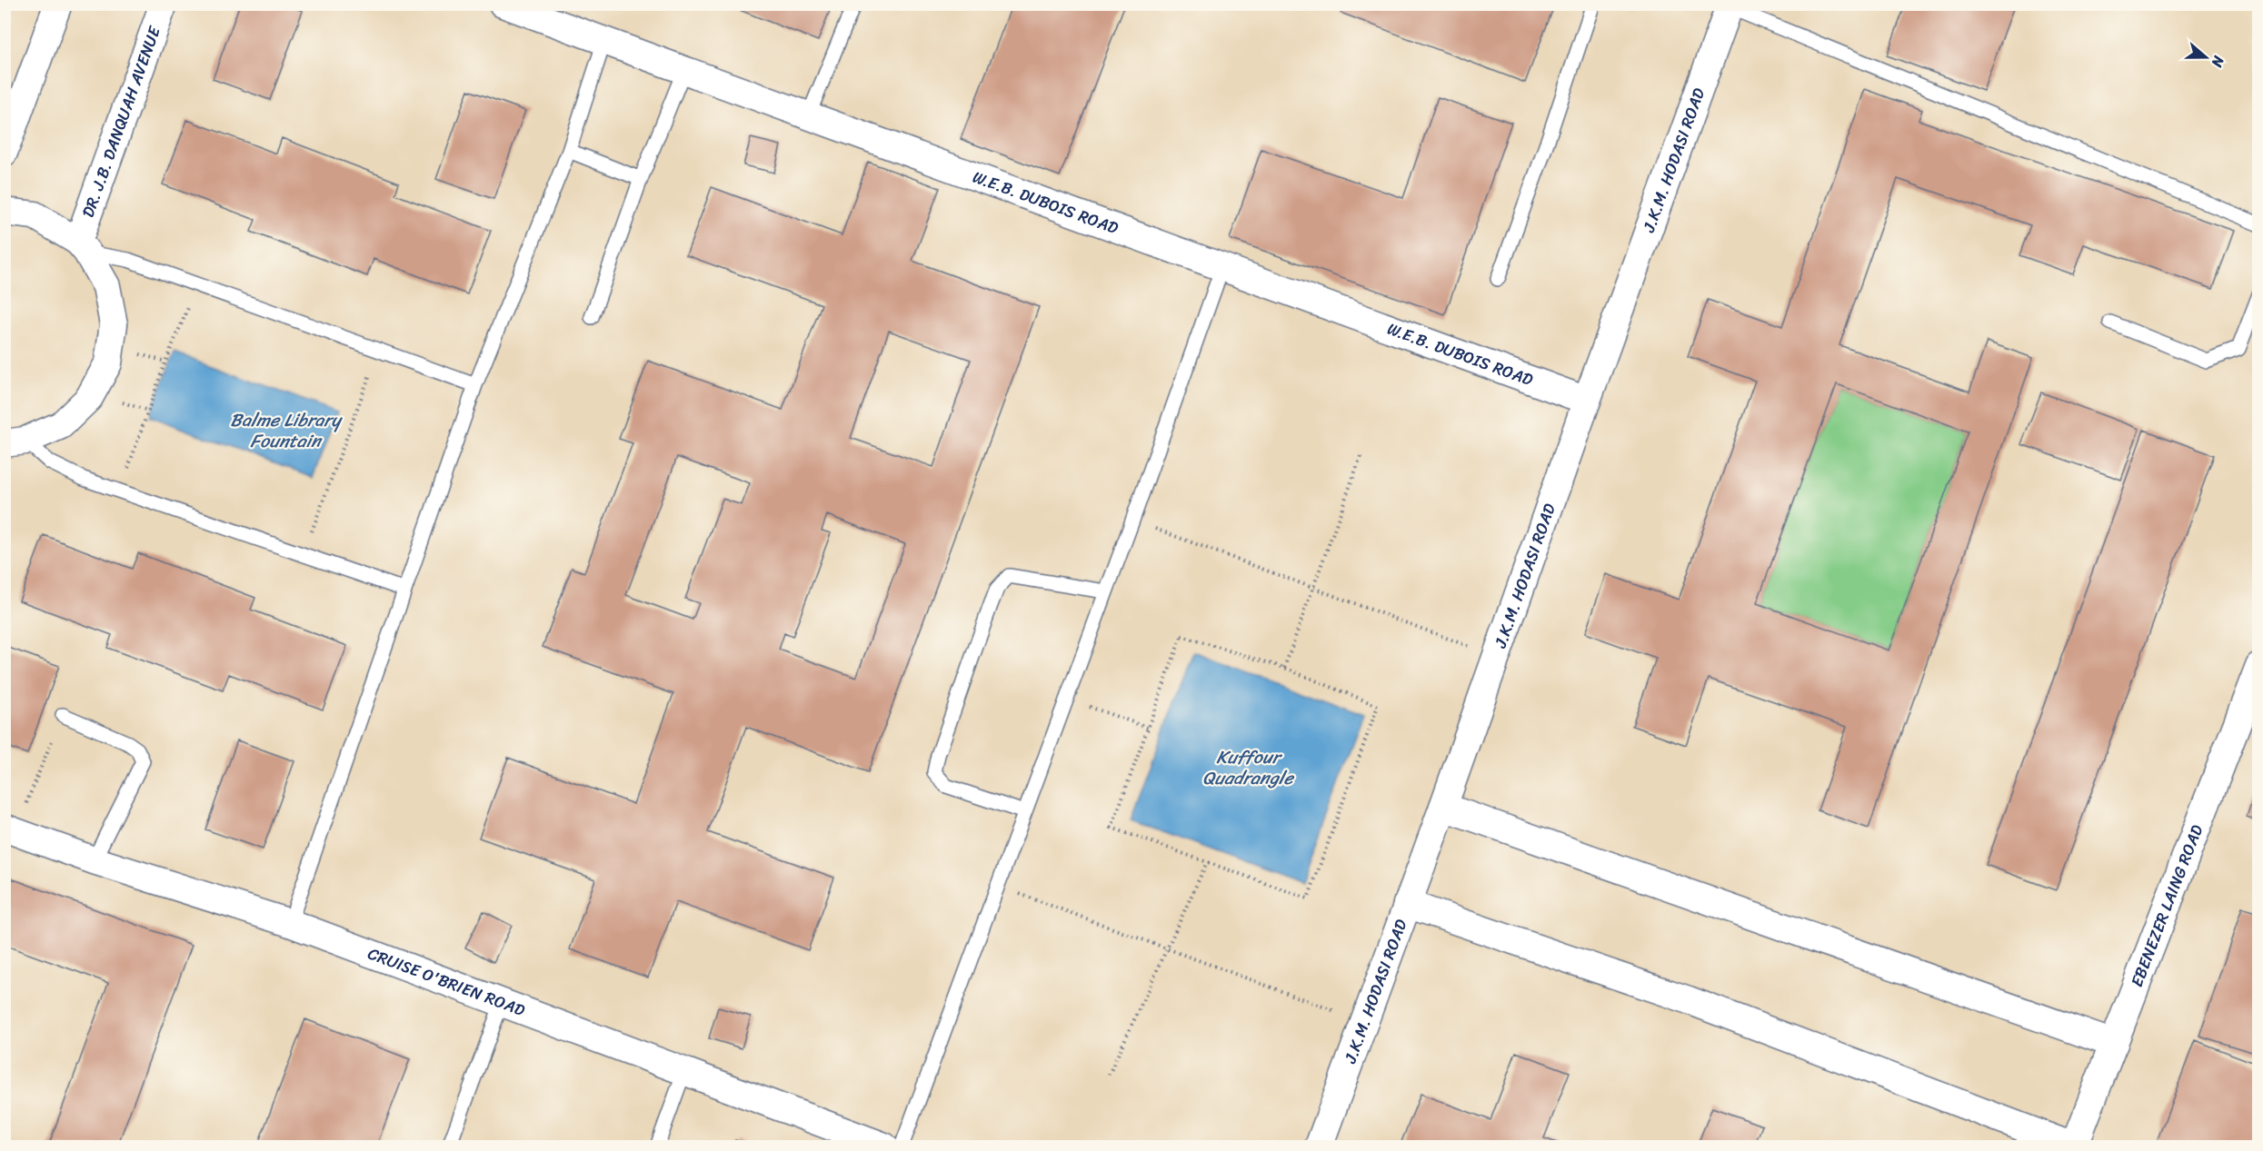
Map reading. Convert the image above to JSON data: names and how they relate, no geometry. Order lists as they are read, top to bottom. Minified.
{"streets":{"street":["DR. J.B. DANQUAH AVENUE","J.K.M. HODASI ROAD","W.E.B. DUBOIS ROAD","EBENEZER LAING ROAD","CRUISE O'BRIEN ROAD"]},"crossings":[["J.K.M. HODASI ROAD","W.E.B. DUBOIS ROAD"]],"water":["Balme Library Fountain","Kuffour Quadrangle"],"north":"right"}
